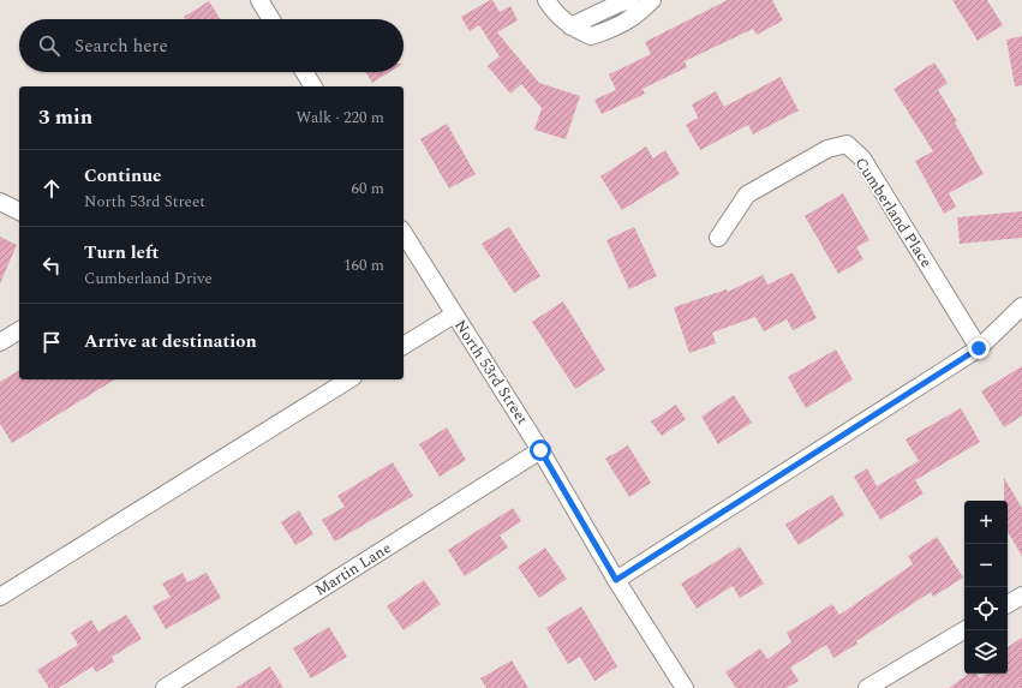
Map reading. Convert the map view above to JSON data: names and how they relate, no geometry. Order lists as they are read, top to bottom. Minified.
{"streets":{"street":["Cumberland Place","North 53rd Street","Martin Lane"]},"crossings":[["North 53rd Street","Martin Lane"]],"page":{"search":"Search here","heading":["3 min","Walk · 220 m"],"list":[["Continue","North 53rd Street","60 m"],["Turn left","Cumberland Drive","160 m"],"Arrive at destination"],"map_buttons":["+","−"]}}
